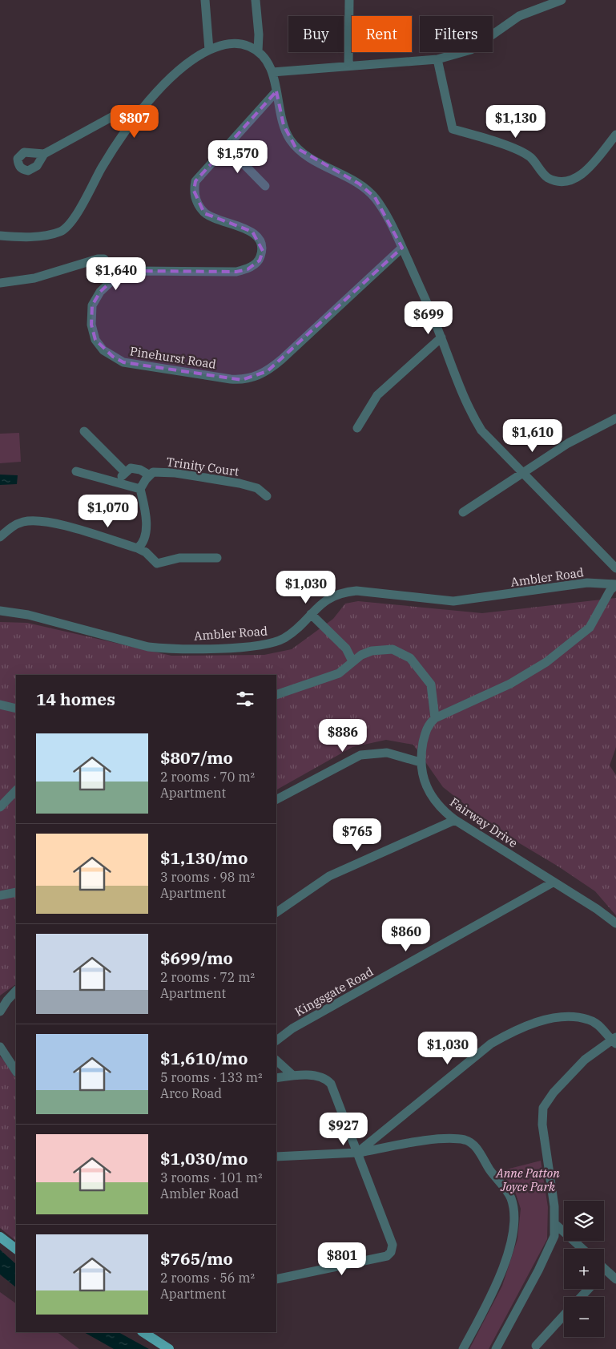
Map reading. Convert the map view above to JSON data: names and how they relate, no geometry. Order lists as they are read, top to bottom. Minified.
{"streets":{"street":["Pinehurst Road","Trinity Court","Ambler Road","Fairway Drive","Kingsgate Road"]},"crossings":[["Fairway Drive","Kingsgate Road"]],"parks":["Anne Patton Joyce Park"],"page":{"chip":["Buy","Rent","Filters"],"price":["$807","$1,130","$1,570","$1,640","$699","$1,610","$1,070","$1,030","$886","$765","$860","$1,030","$927","$801"],"heading":"14 homes","list":[{"name":"$807/mo","note":"2 rooms · 70 m² · Apartment"},{"name":"$1,130/mo","note":"3 rooms · 98 m² · Apartment"},{"name":"$699/mo","note":"2 rooms · 72 m² · Apartment"},{"name":"$1,610/mo","note":"5 rooms · 133 m² · Arco Road"},{"name":"$1,030/mo","note":"3 rooms · 101 m² · Ambler Road"},{"name":"$765/mo","note":"2 rooms · 56 m² · Apartment"}],"map_buttons":["+","−"]}}
